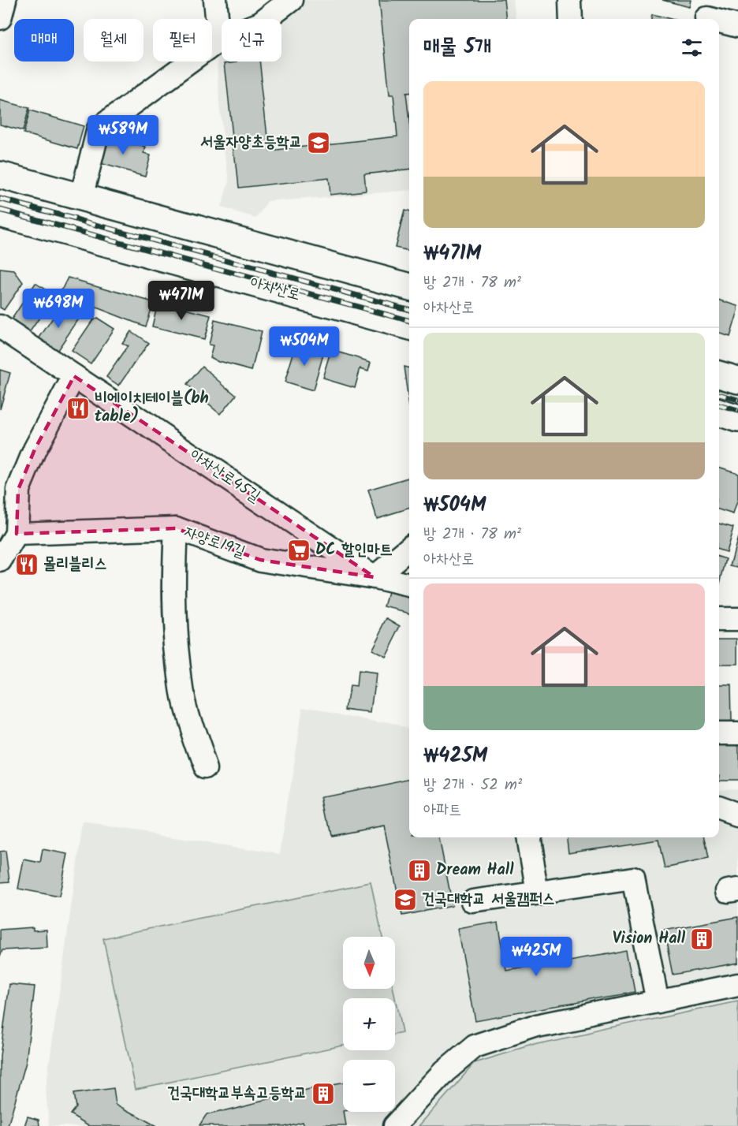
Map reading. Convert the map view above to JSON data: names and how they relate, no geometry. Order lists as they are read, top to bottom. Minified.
{"streets":{"main road":["아차산로"],"street":["아차산로45길","자양로19길"]},"crossings":[["아차산로45길","자양로19길"]],"places":{"school or university":["서울자양초등학교","건국대학교 서울캠퍼스"],"restaurant":["비에이치테이블(bh table)","몰리블리스"],"supermarket":["DC 할인마트"],"building":["Dream Hall","Vision Hall","건국대학교부속고등학교"]},"north":"bottom","page":{"chip":["매매","월세","필터","신규"],"heading":"매물 5개","list":[{"name":"₩471M","note":"방 2개 · 78 m² · 아차산로"},{"name":"₩504M","note":"방 2개 · 78 m² · 아차산로"},{"name":"₩425M","note":"방 2개 · 52 m² · 아파트"}],"price":["₩589M","₩471M","₩698M","₩504M","₩425M"],"map_buttons":["+","−"]}}
